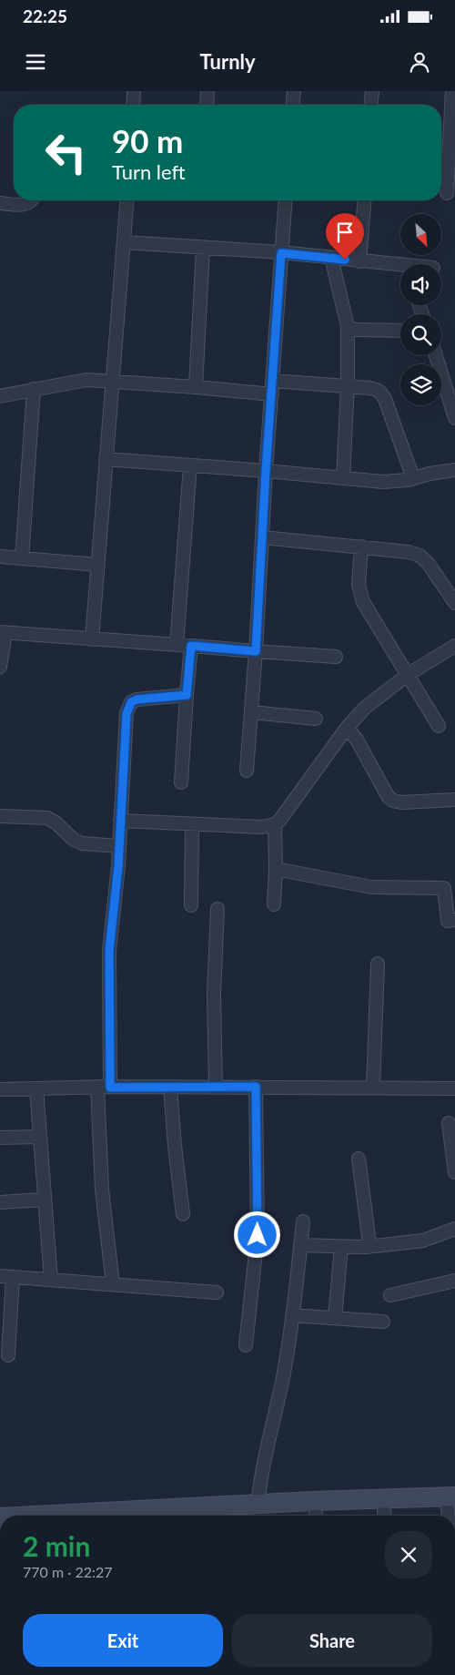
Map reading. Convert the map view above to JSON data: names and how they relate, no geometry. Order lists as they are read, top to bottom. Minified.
{"north":"bottom right","page":{"status":"22:25","header":"Turnly","turn":["90 m","Turn left"],"heading":["2 min","770 m · 22:27"],"buttons":["Exit","Share"]}}
